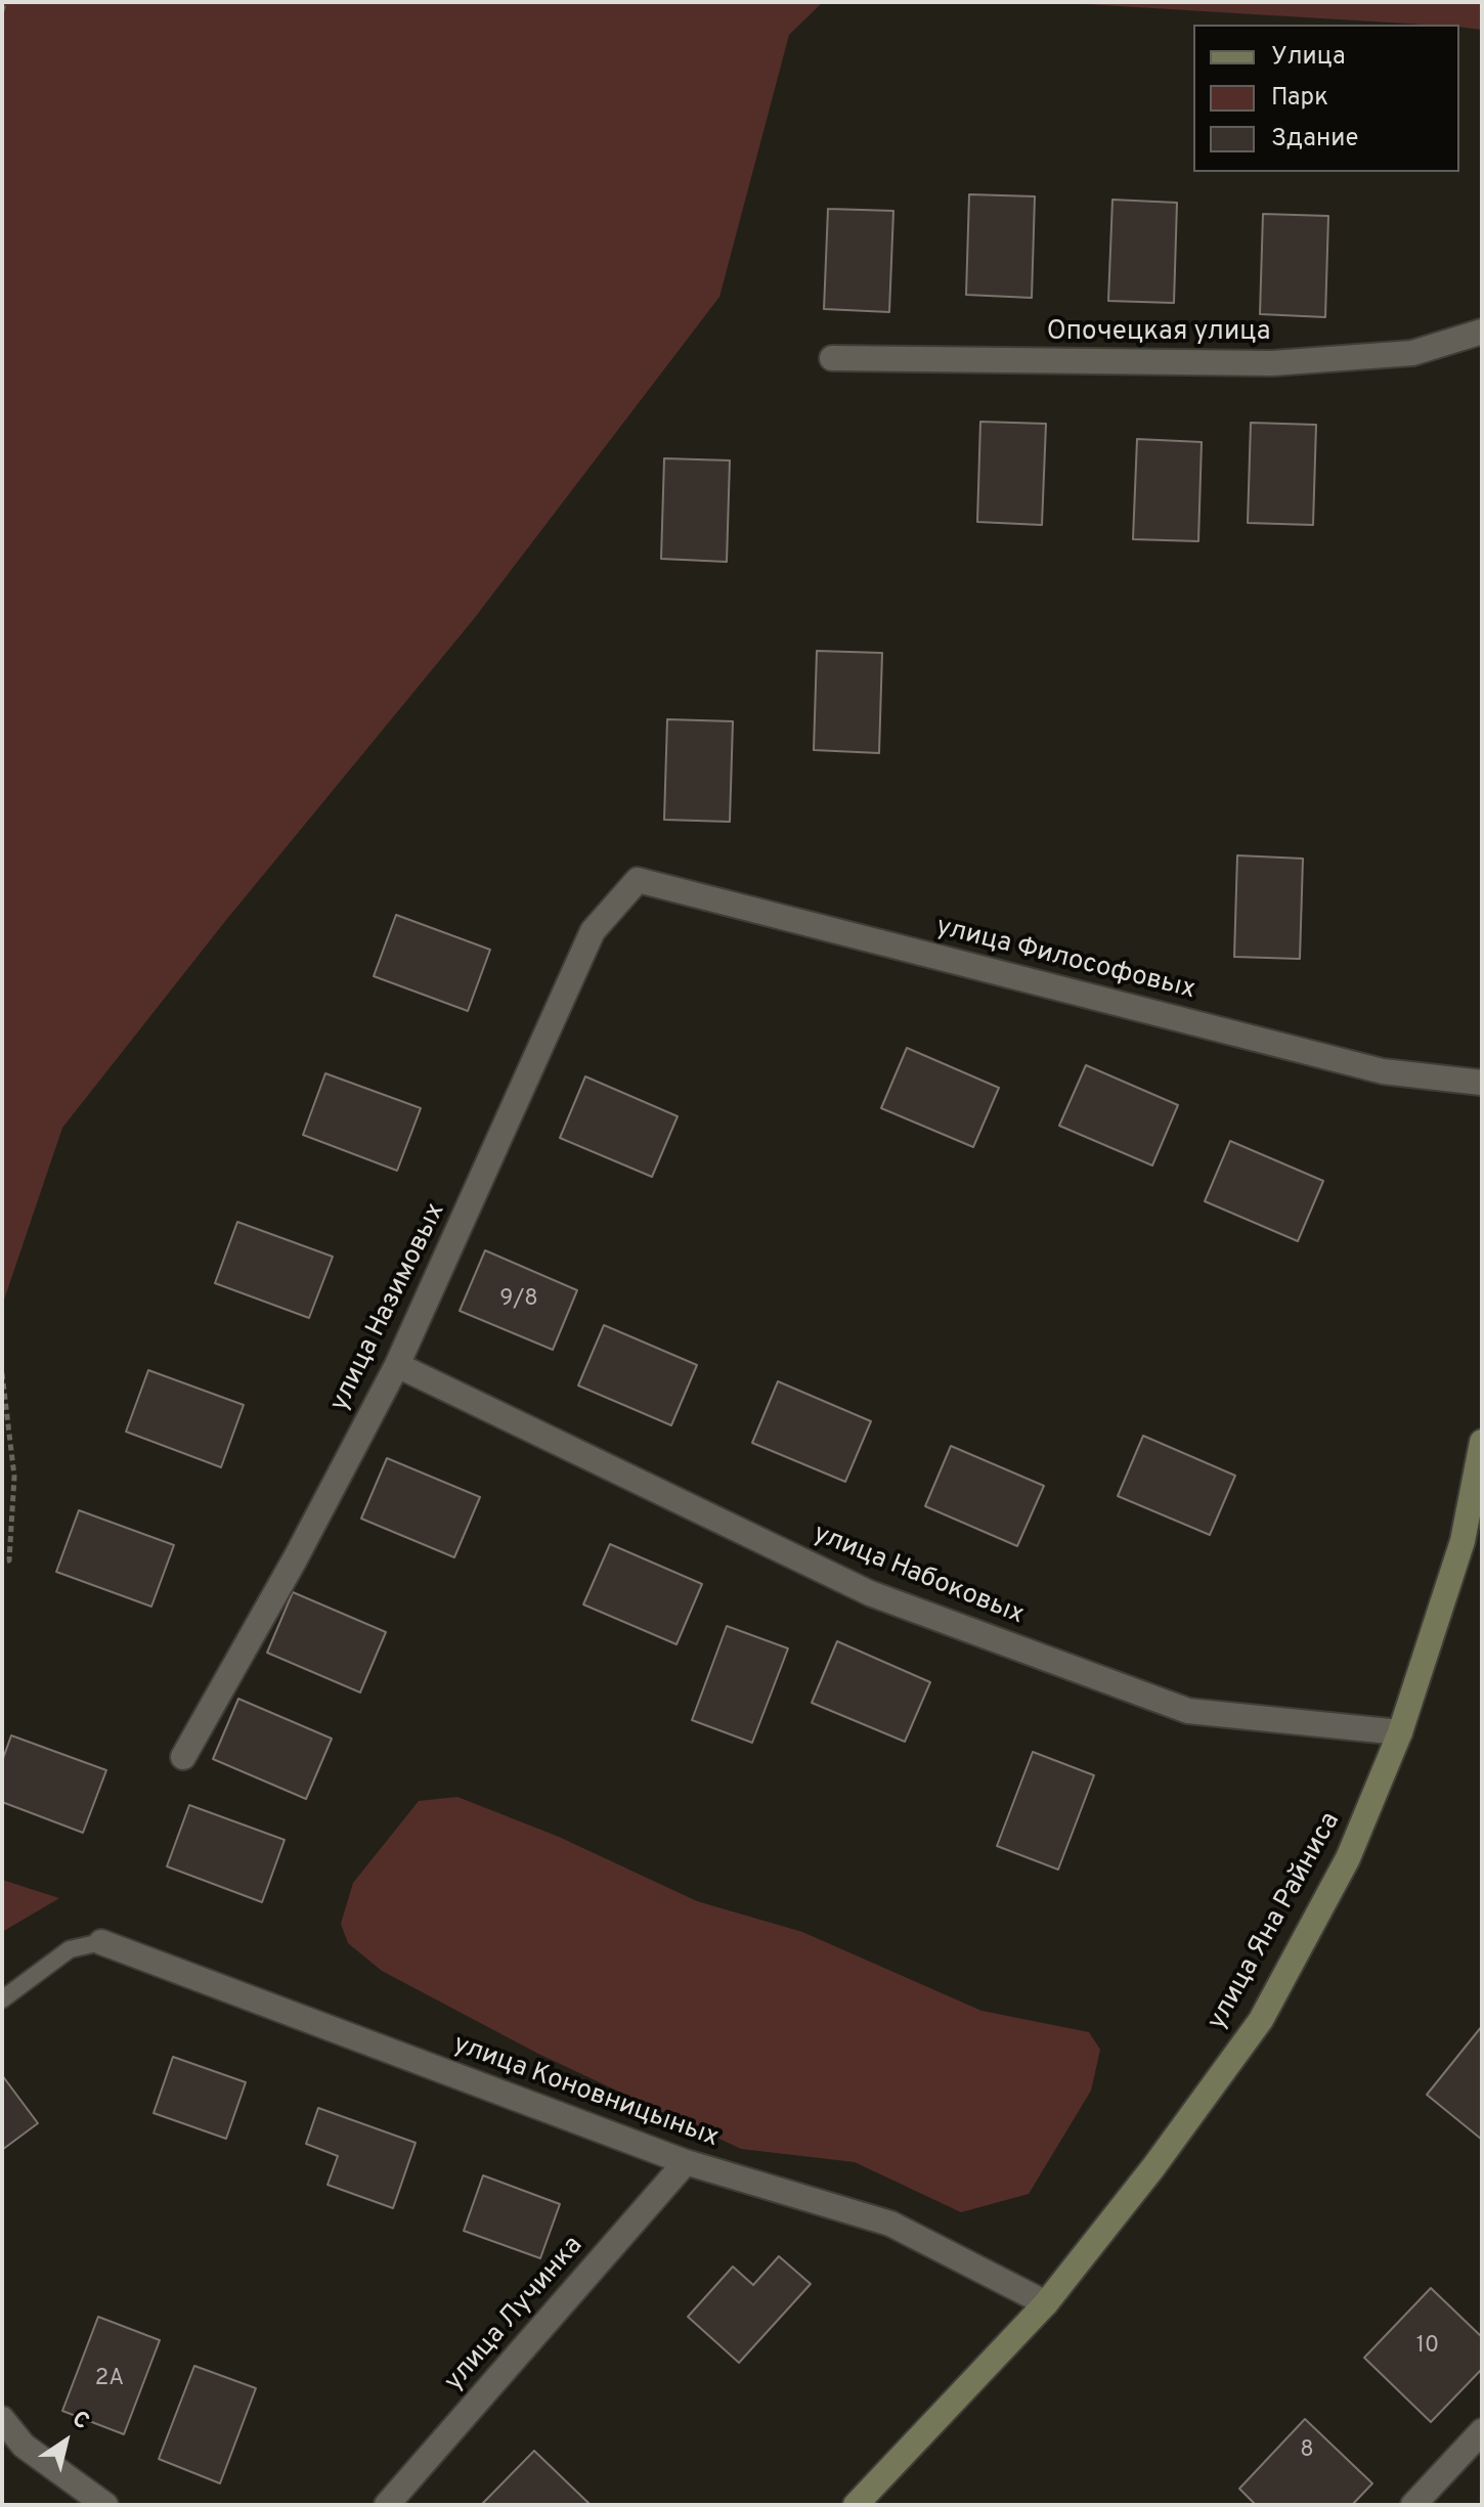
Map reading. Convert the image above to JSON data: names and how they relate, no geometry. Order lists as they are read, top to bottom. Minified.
{"streets":{"street":["Опочецкая улица","улица Философовых","улица Назимовых","улица Набоковых","улица Яна Райниса","улица Коновницыных","улица Лучинка"]},"crossings":[["улица Философовых","улица Назимовых"],["улица Назимовых","улица Набоковых"],["улица Набоковых","улица Яна Райниса"],["улица Яна Райниса","улица Коновницыных"],["улица Коновницыных","улица Лучинка"]],"house_numbers":["9/8","10","2А","8"],"legend":["Улица","Парк","Здание"],"north":"top right"}
